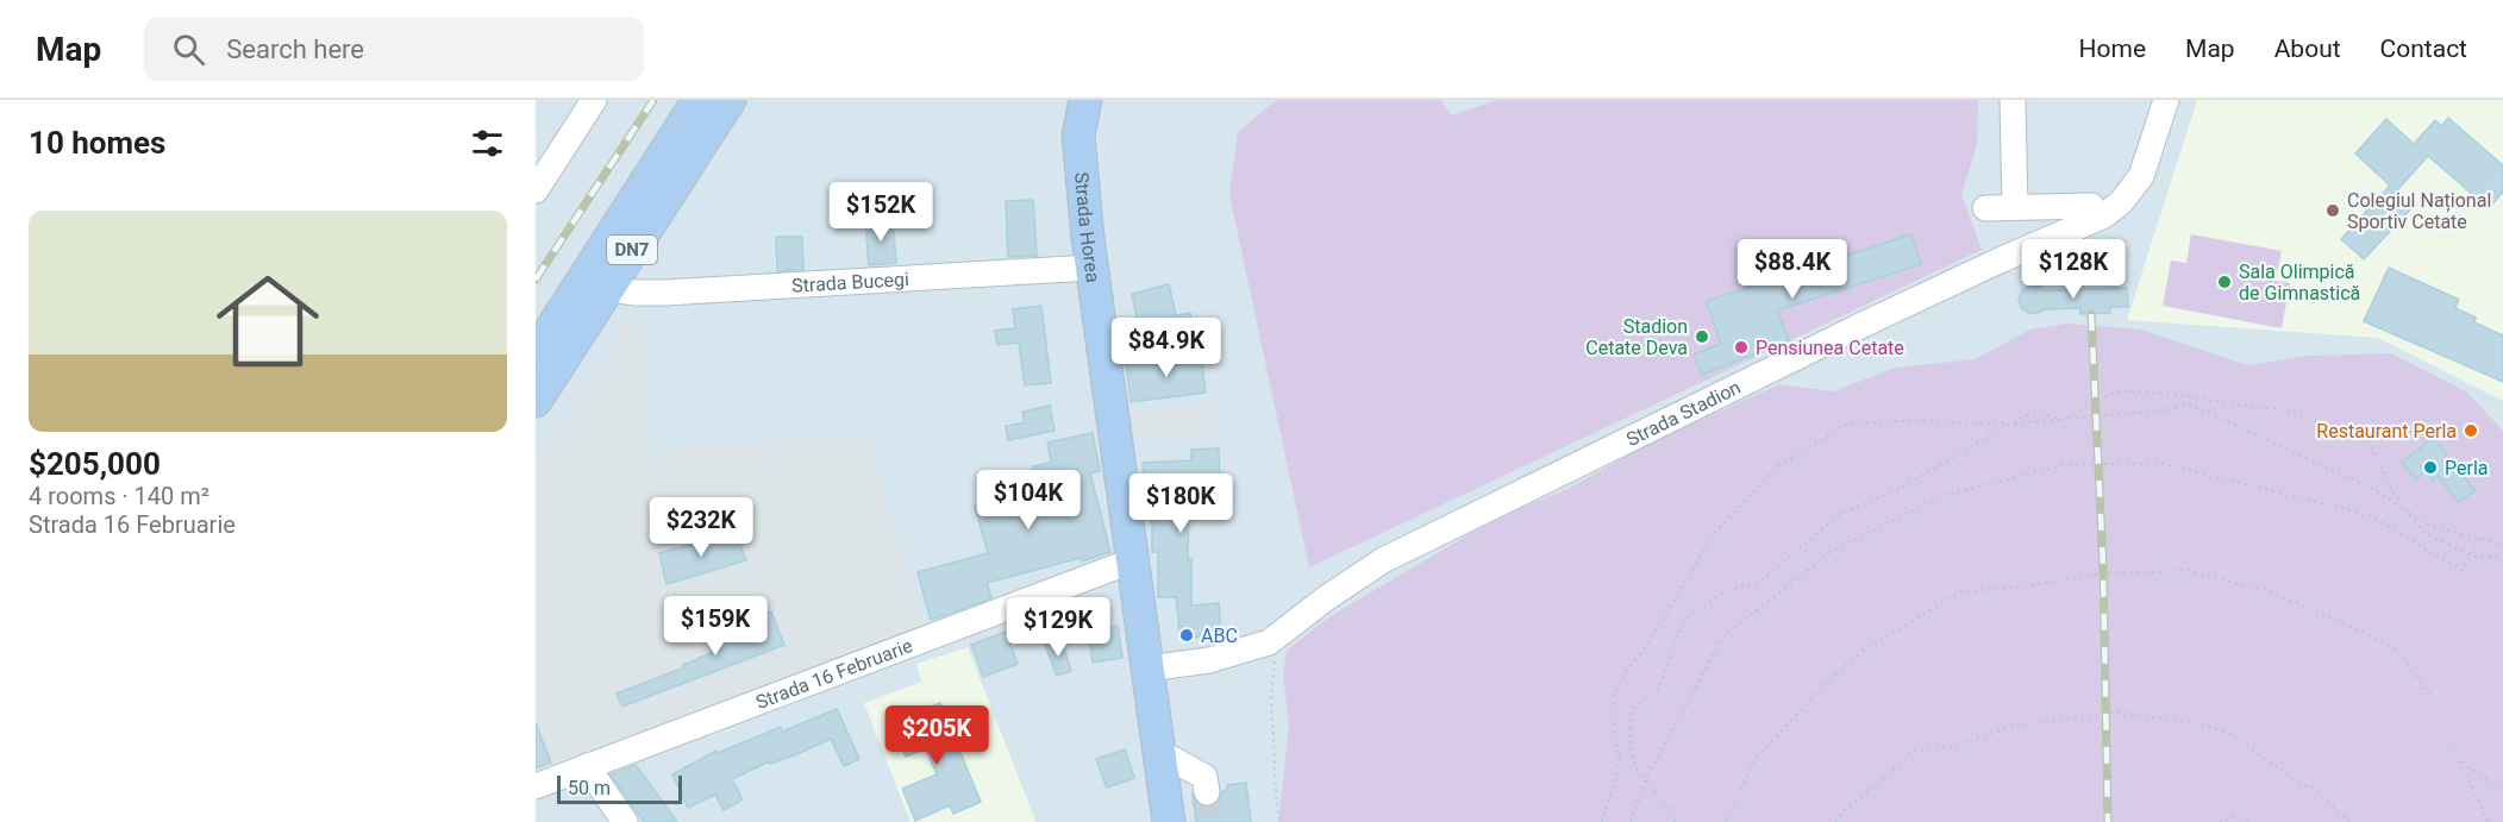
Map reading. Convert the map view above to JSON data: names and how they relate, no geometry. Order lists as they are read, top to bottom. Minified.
{"streets":{"main road":["Strada Horea","DN7"],"street":["Strada Bucegi","Strada Stadion","Strada 16 Februarie"]},"crossings":[["Strada Horea","Strada Bucegi"],["Strada Horea","Strada Stadion"],["Strada Horea","Strada 16 Februarie"],["DN7","Strada Bucegi"]],"places":["Colegiul Național Sportiv Cetate","Sala Olimpică de Gimnastică","Stadion Cetate Deva","Pensiunea Cetate","Restaurant Perla","Perla","ABC"],"scale_bar":"50 m","page":{"header":"Map","search":"Search here","nav":["Home","Map","About","Contact"],"heading":"10 homes","price":["$152K","$88.4K","$128K","$84.9K","$104K","$180K","$232K","$159K","$129K","$205K"],"list":[{"name":"$205,000","note":"4 rooms · 140 m² · Strada 16 Februarie"}],"scale":"50 m"}}
